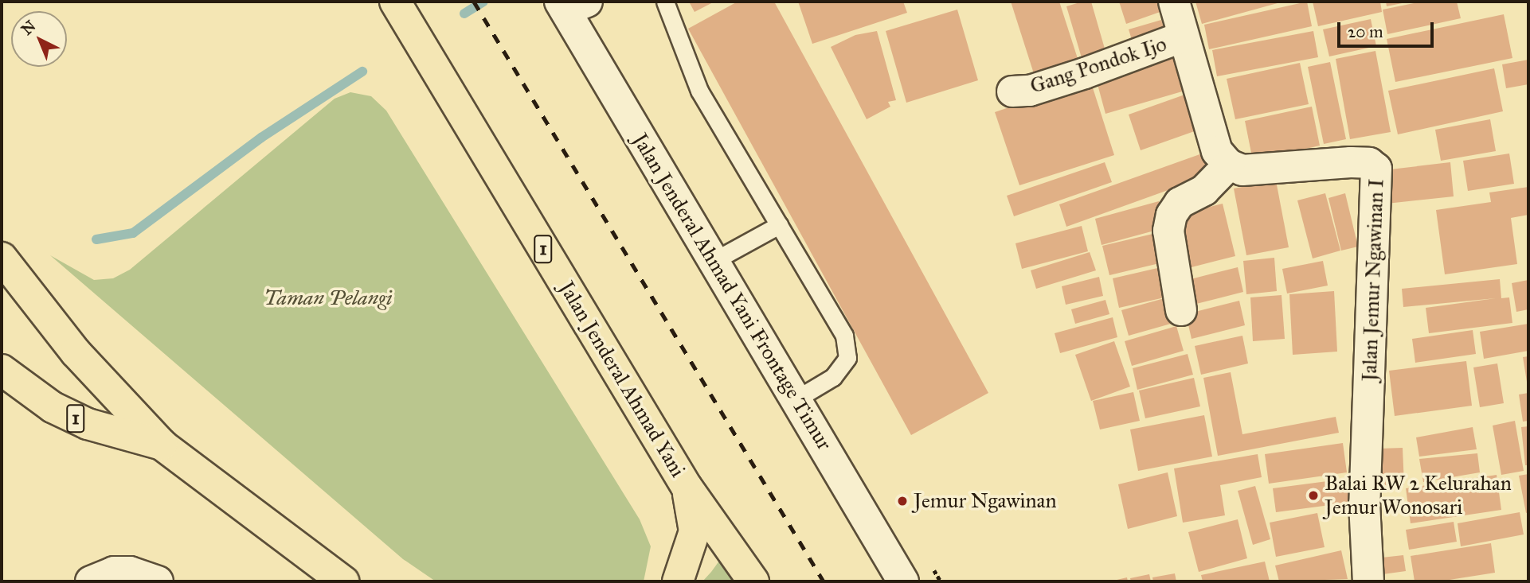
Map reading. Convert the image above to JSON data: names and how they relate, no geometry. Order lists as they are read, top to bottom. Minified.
{"streets":{"highway":["1","Jalan Jenderal Ahmad Yani"],"street":["Gang Pondok Ijo","Jalan Jemur Ngawinan I","Jalan Jenderal Ahmad Yani Frontage Timur"]},"parks":["Taman Pelangi"],"places":["Balai RW 2 Kelurahan Jemur Wonosari","Jemur Ngawinan"],"scale_bar":"20 m","north":"top left"}
